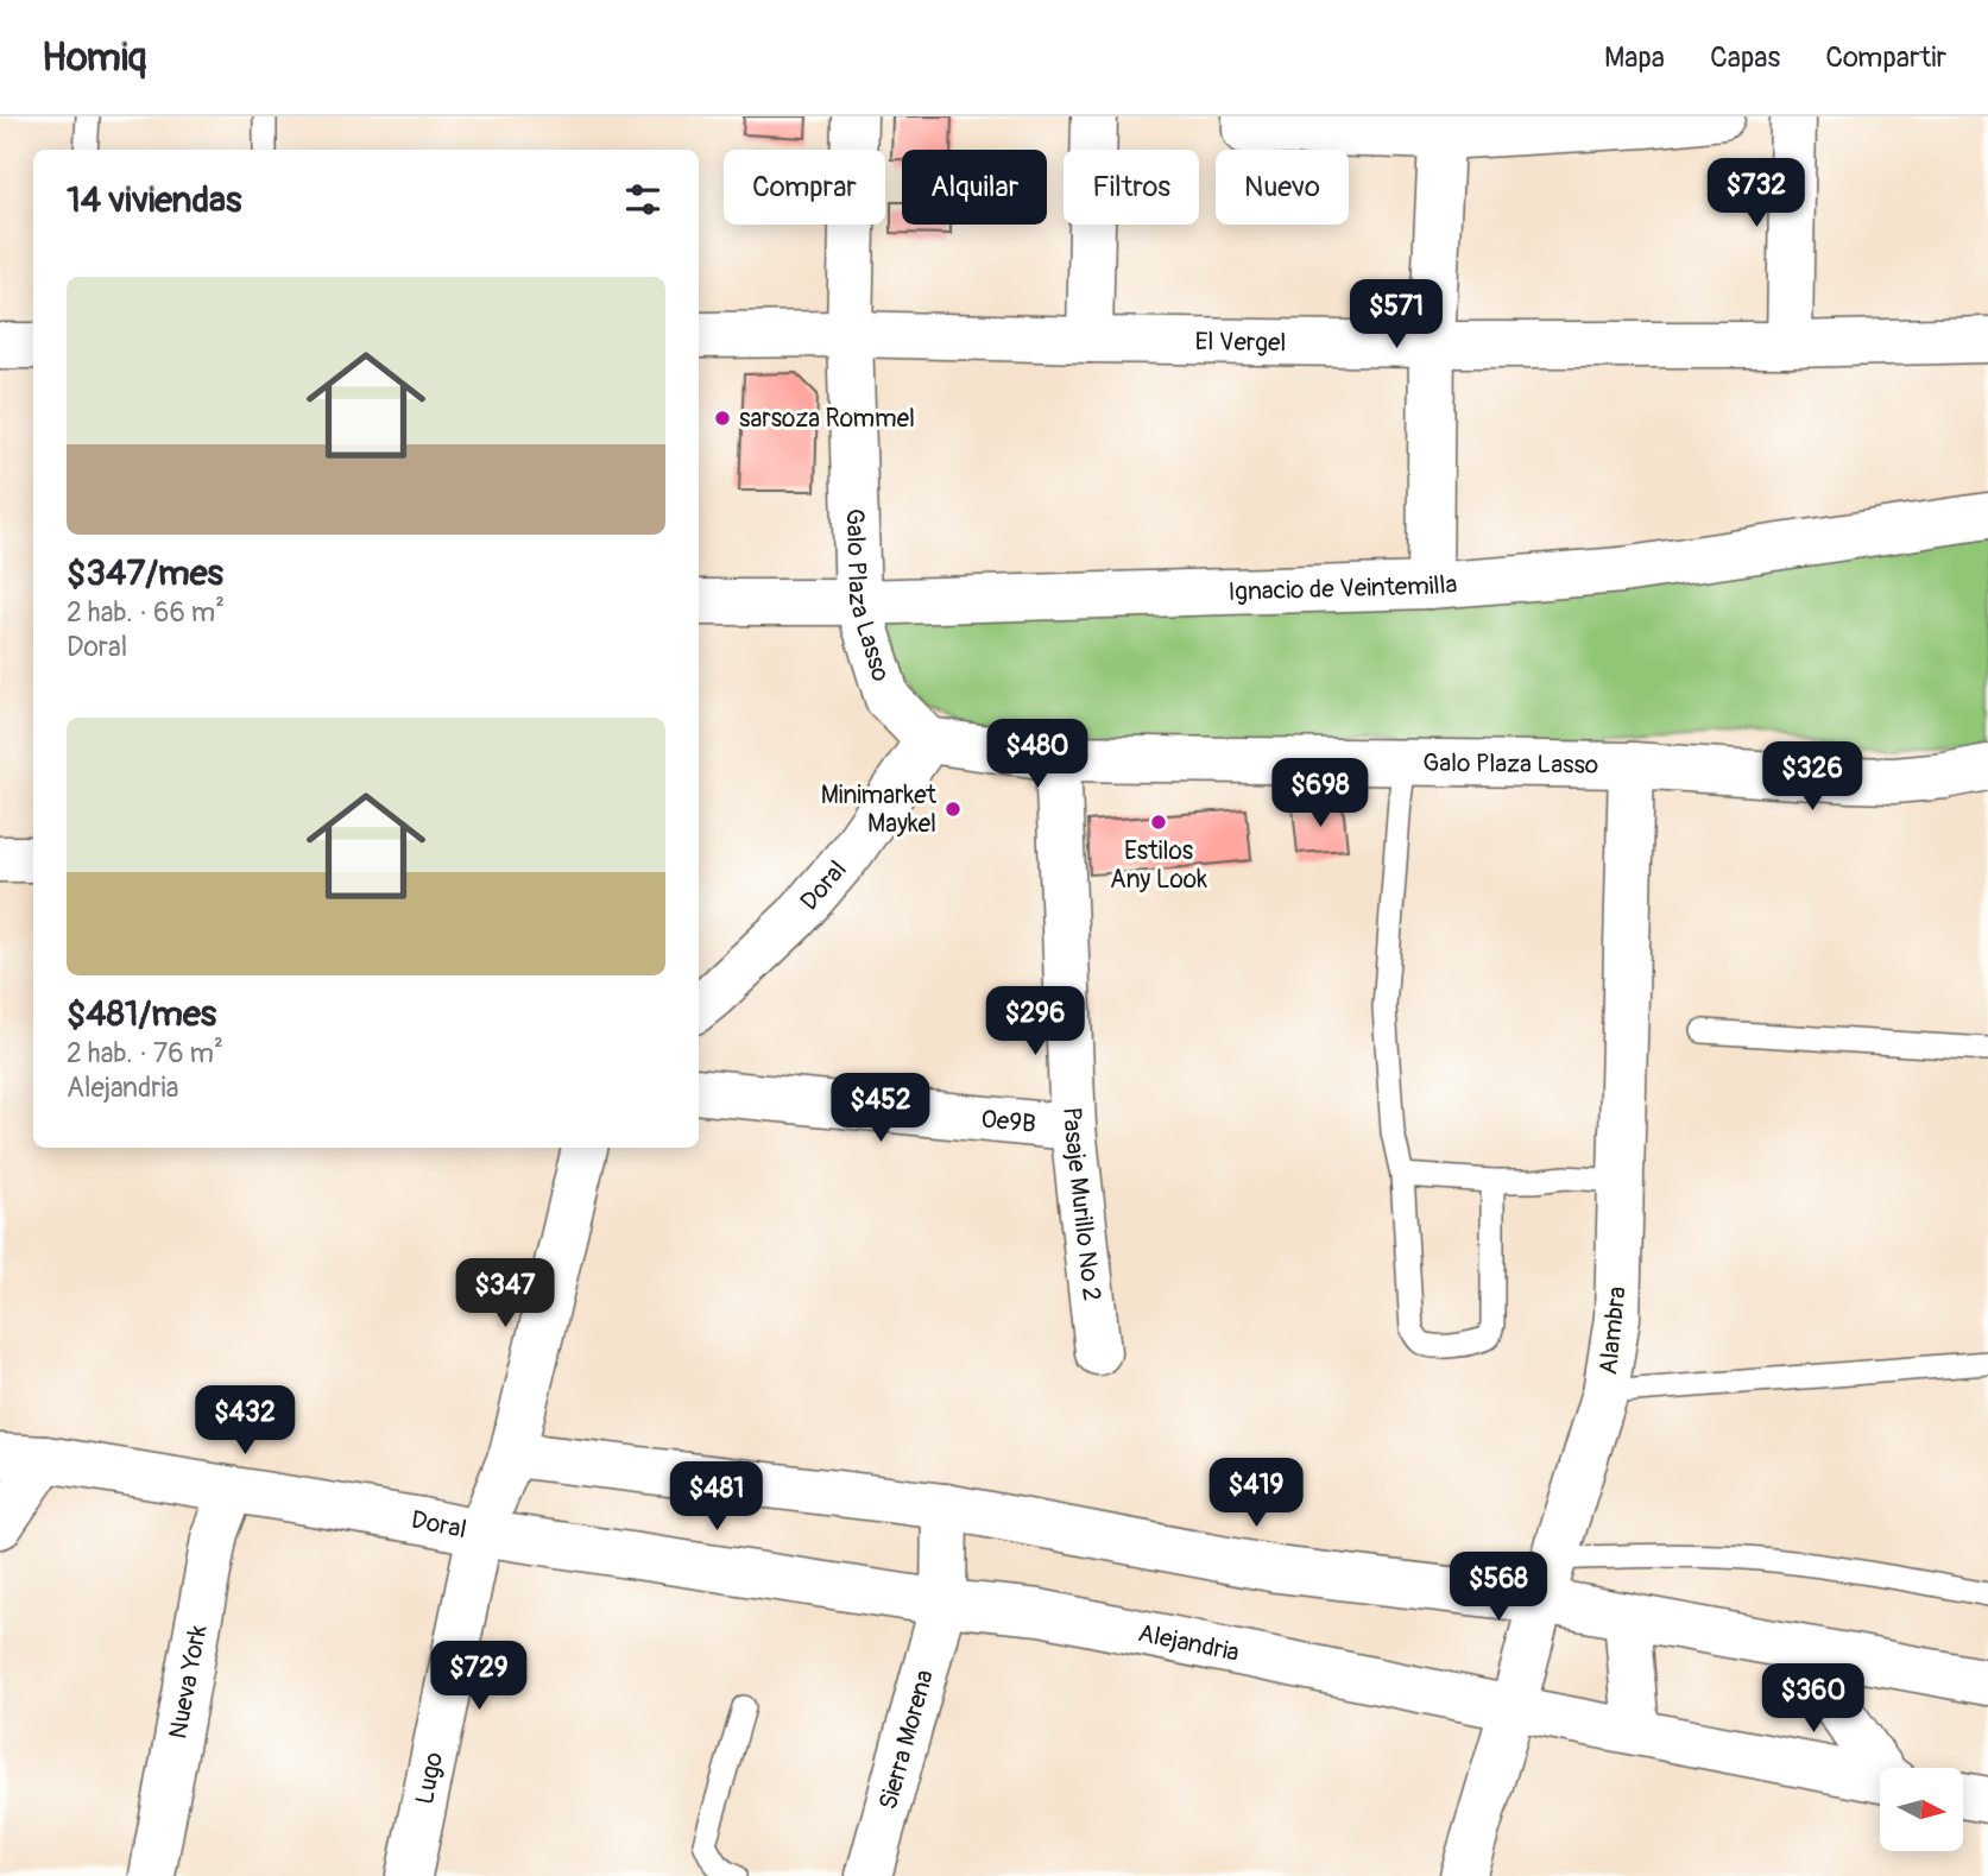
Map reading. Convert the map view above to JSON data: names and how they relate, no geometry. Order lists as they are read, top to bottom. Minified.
{"streets":{"street":["El Vergel","Ignacio de Veintemilla","Galo Plaza Lasso","Doral","Oe9B","Pasaje Murillo No 2","Alambra","Alejandria","Nueva York","Sierra Morena","Lugo"]},"crossings":[["El Vergel","Galo Plaza Lasso"],["Ignacio de Veintemilla","Galo Plaza Lasso"],["Galo Plaza Lasso","Doral"],["Galo Plaza Lasso","Pasaje Murillo No 2"],["Galo Plaza Lasso","Alambra"],["Doral","Alejandria"],["Doral","Nueva York"],["Doral","Lugo"],["Oe9B","Pasaje Murillo No 2"],["Alambra","Alejandria"],["Alejandria","Sierra Morena"],["Alejandria","Lugo"]],"places":["sarsoza Rommel","Minimarket Maykel","Estilos Any Look"],"north":"right","page":{"header":"Homiq","nav":["Mapa","Capas","Compartir"],"chip":["Comprar","Alquilar","Filtros","Nuevo"],"heading":"14 viviendas","price":["$732","$571","$480","$326","$698","$296","$452","$347","$432","$419","$481","$568","$729","$360"],"list":[{"name":"$347/mes","note":"2 hab. · 66 m² · Doral"},{"name":"$481/mes","note":"2 hab. · 76 m² · Alejandria"}]}}
